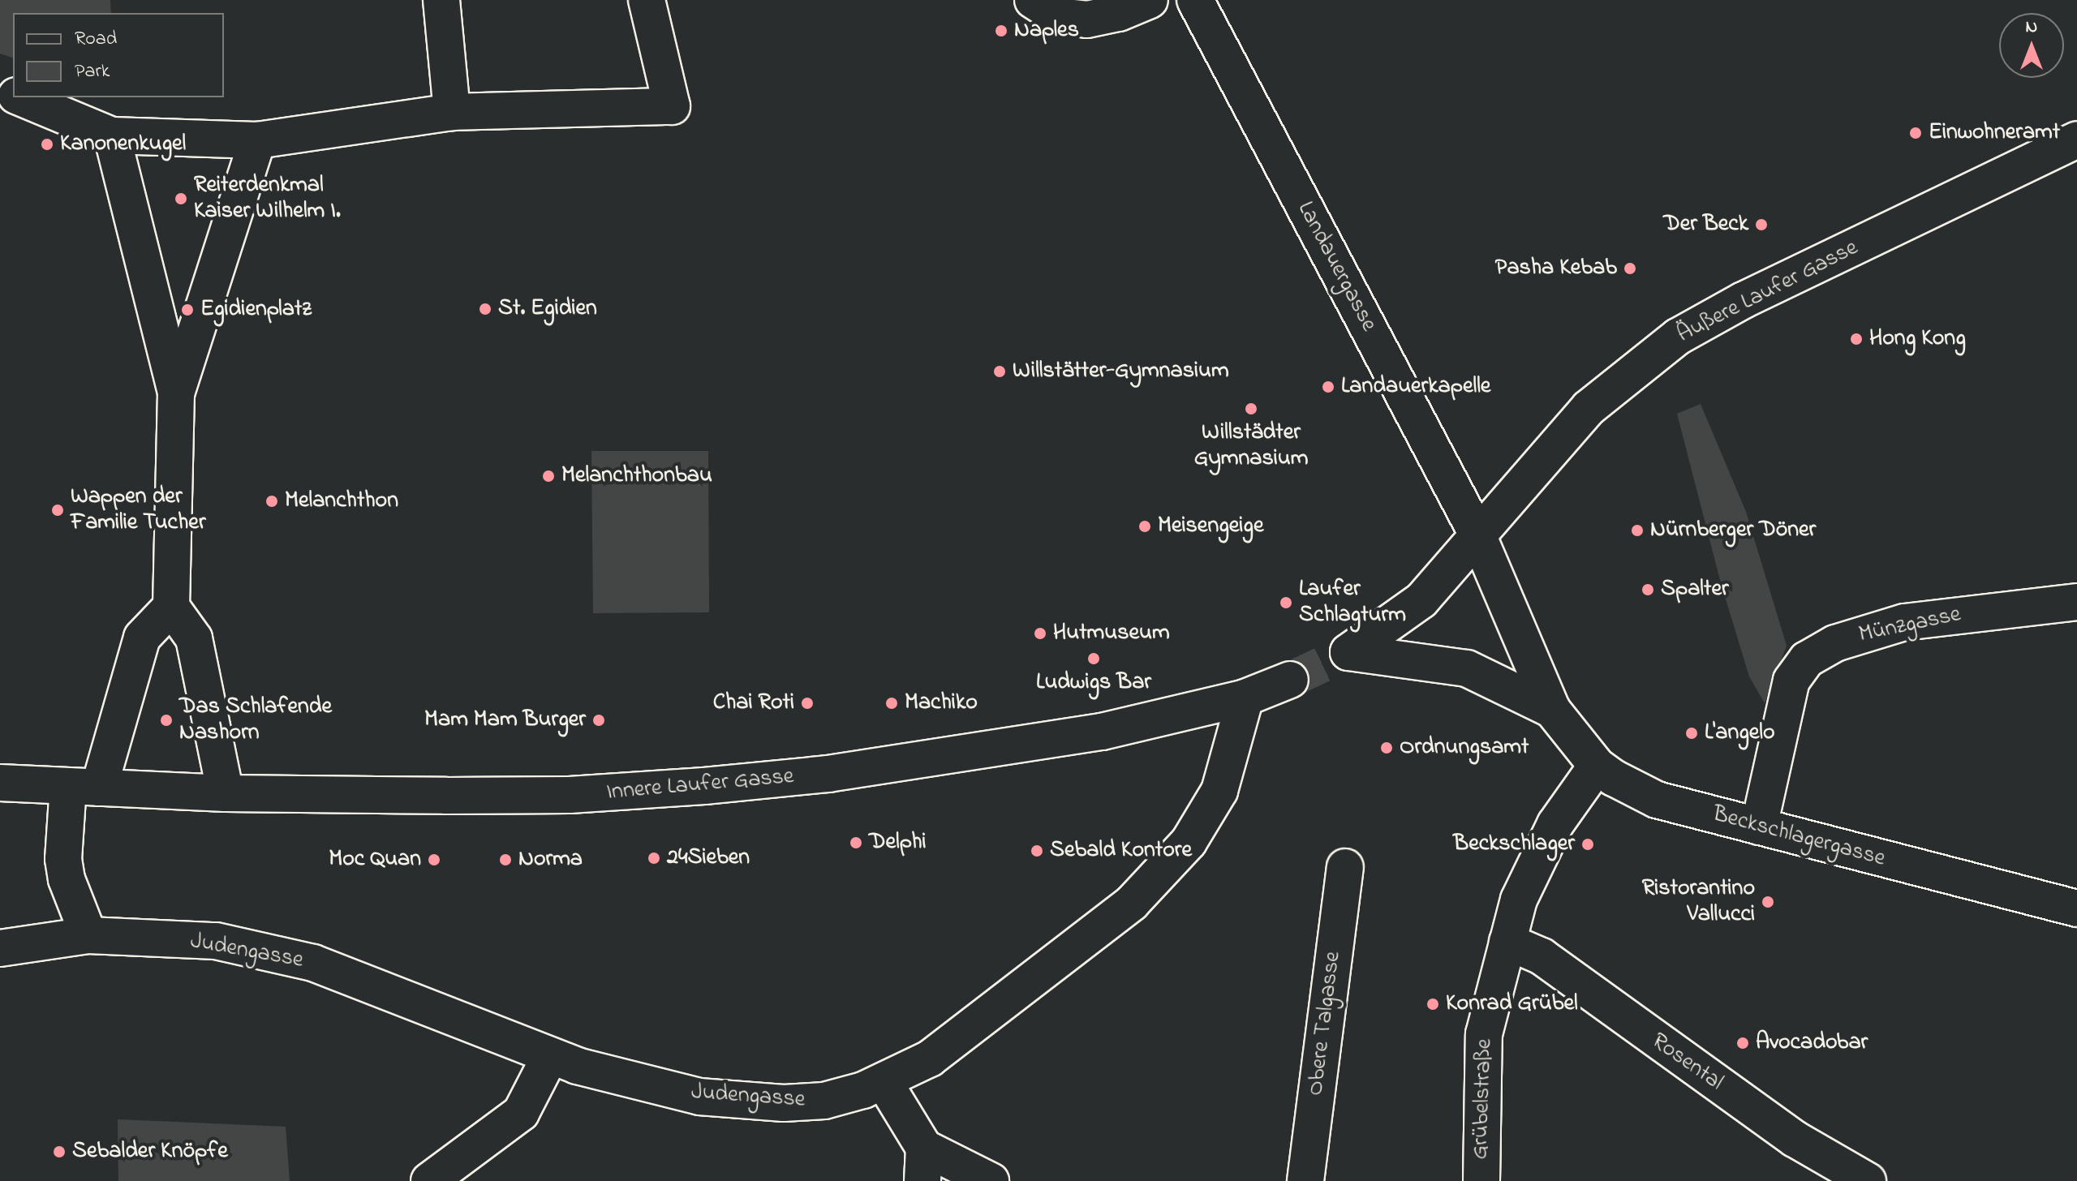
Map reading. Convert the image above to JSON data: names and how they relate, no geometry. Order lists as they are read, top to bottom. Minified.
{"streets":{"street":["Landauergasse","Äußere Laufer Gasse","Münzgasse","Innere Laufer Gasse","Beckschlagergasse","Judengasse","Obere Talgasse","Rosental","Grübelstraße"]},"crossings":[["Landauergasse","Äußere Laufer Gasse"],["Landauergasse","Beckschlagergasse"],["Äußere Laufer Gasse","Beckschlagergasse"],["Münzgasse","Beckschlagergasse"],["Innere Laufer Gasse","Judengasse"],["Beckschlagergasse","Grübelstraße"],["Rosental","Grübelstraße"]],"places":["Naples","Einwohneramt","Kanonenkugel","Reiterdenkmal Kaiser Wilhelm I.","Der Beck","Pasha Kebab","St. Egidien","Egidienplatz","Hong Kong","Willstätter-Gymnasium","Landauerkapelle","Willstädter Gymnasium","Melanchthonbau","Melanchthon","Wappen der Familie Tucher","Meisengeige","Nürnberger Döner","Spalter","Laufer Schlagturm","Hutmuseum","Ludwigs Bar","Chai Roti","Machiko","Das Schlafende Nashorn","Mam Mam Burger","L'angelo","Ordnungsamt","Delphi","Beckschlager","Sebald Kontore","24Sieben","Moc Quan","Norma","Ristorantino Vallucci","Konrad Grübel","Avocadobar","Sebalder Knöpfe"],"legend":["Road","Park"],"north":"top"}
